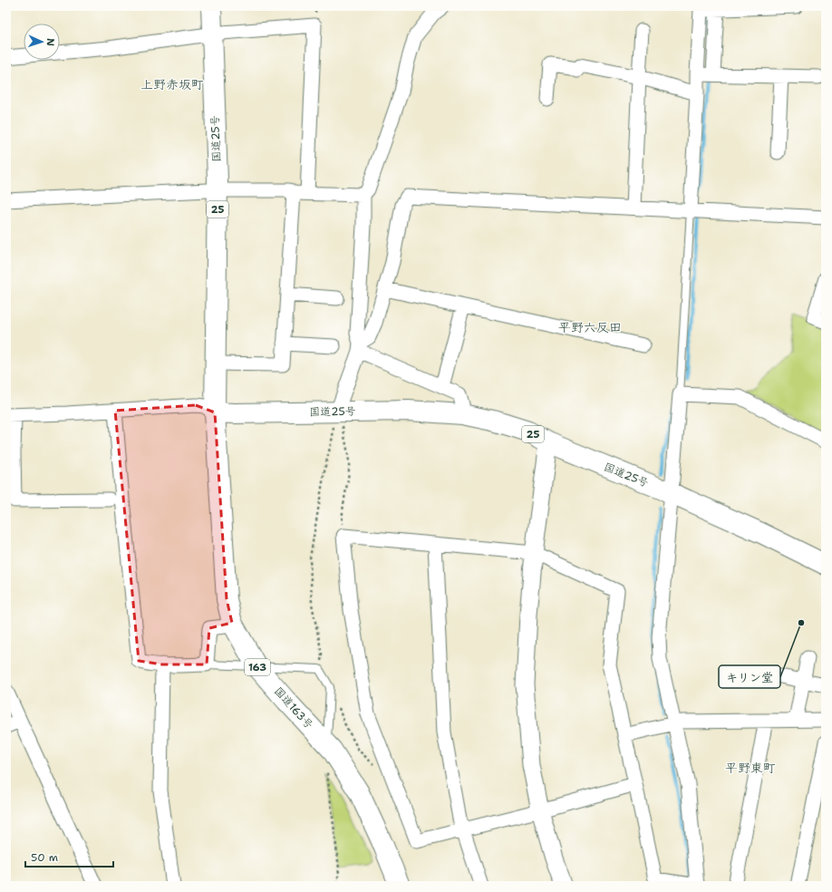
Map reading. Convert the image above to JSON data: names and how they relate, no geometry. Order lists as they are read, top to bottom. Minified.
{"streets":{"highway":["国道25号","25","163","国道163号"]},"crossings":[["国道25号","国道163号"]],"districts":["上野赤坂町","平野六反田","平野東町"],"places":["キリン堂"],"scale_bar":"50 m","north":"right"}
